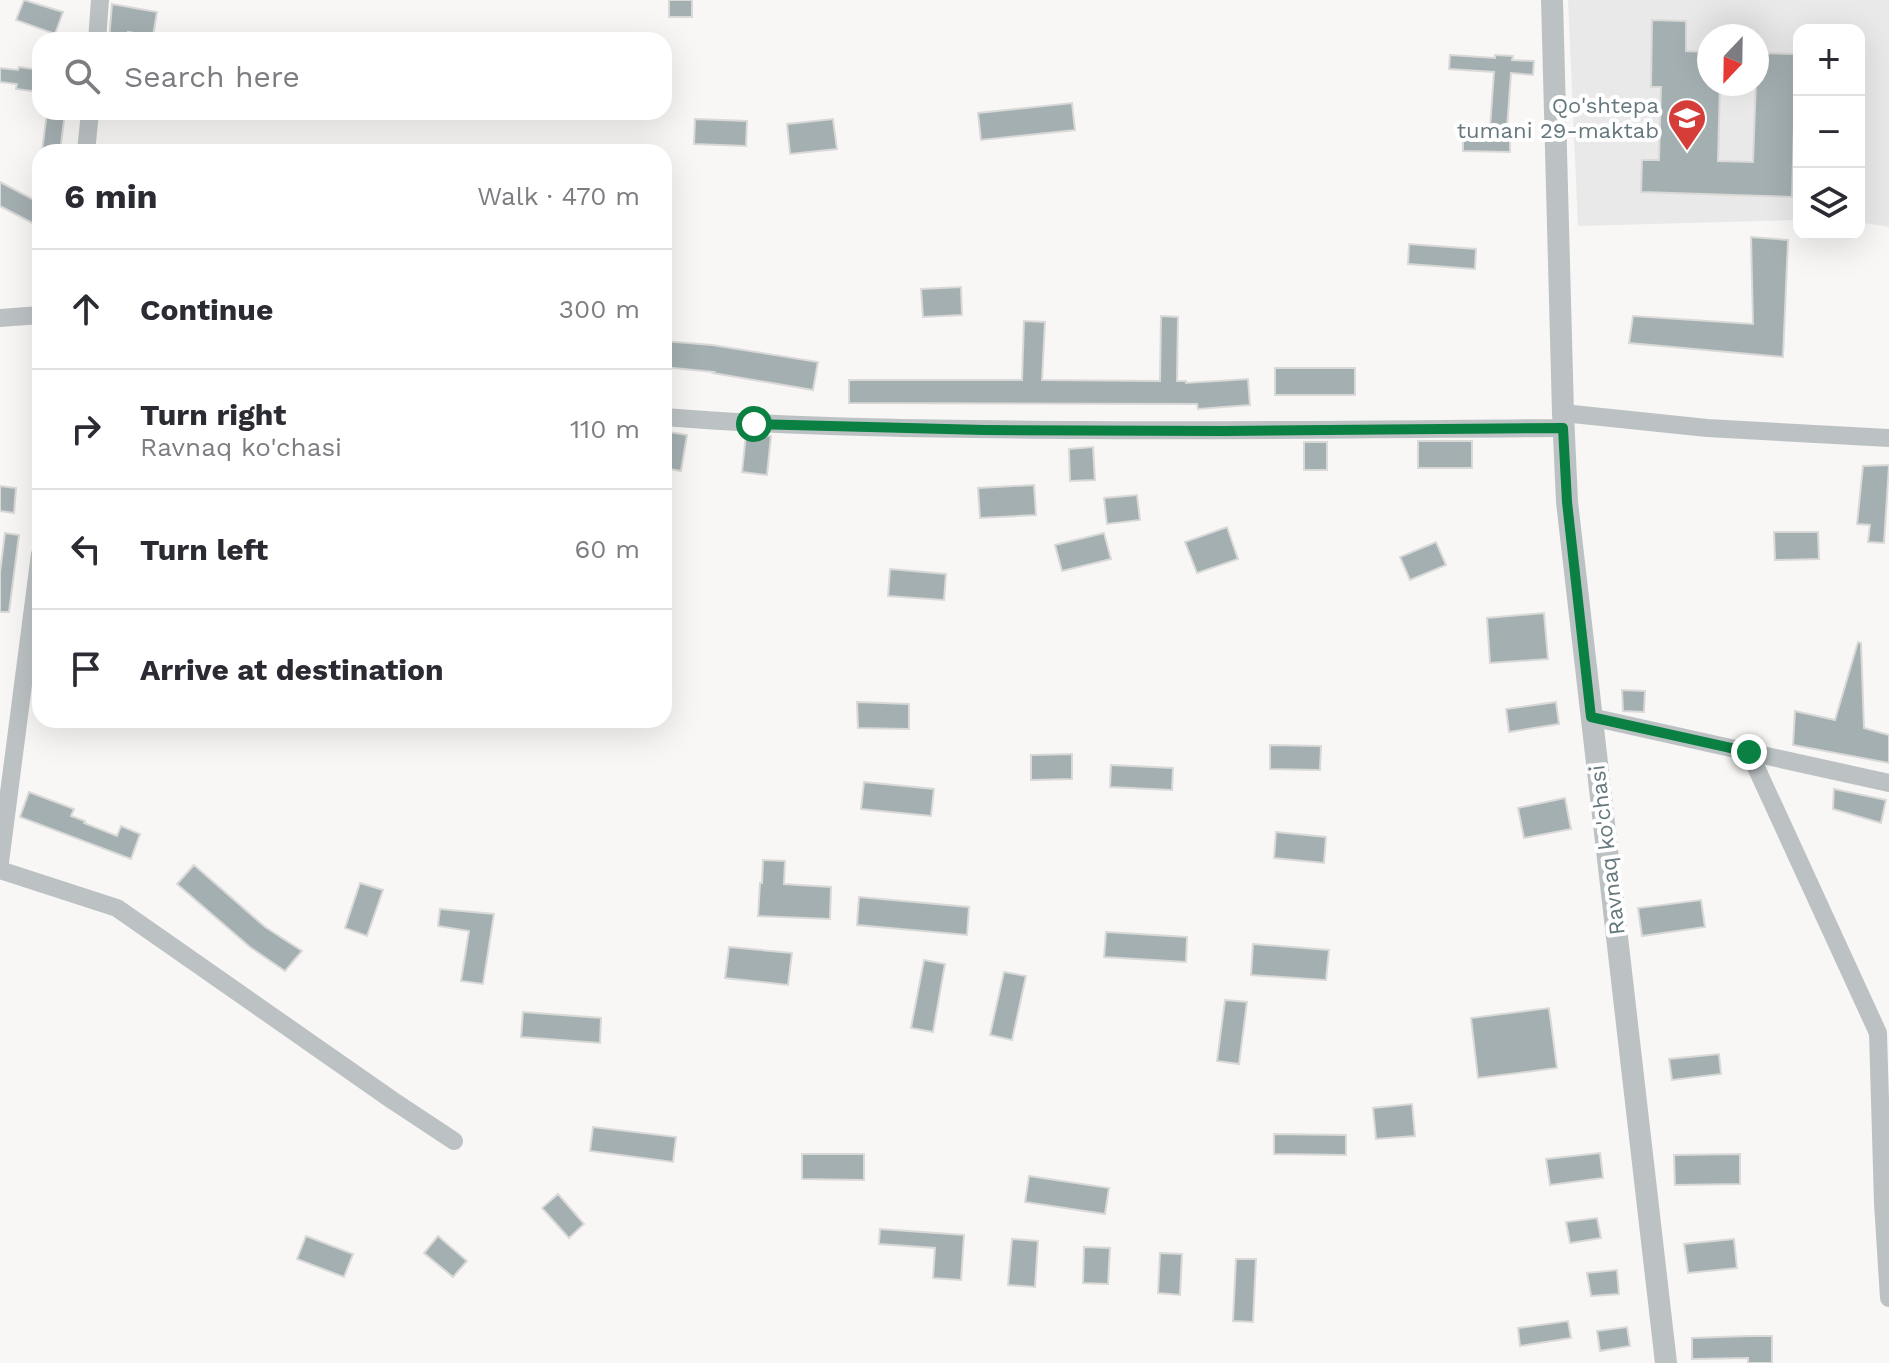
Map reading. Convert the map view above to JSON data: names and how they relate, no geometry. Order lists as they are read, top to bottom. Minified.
{"streets":{"street":["Ravnaq ko'chasi"]},"places":{"school or university":["Qo'shtepa tumani 29-maktab"]},"north":"bottom","page":{"map_buttons":["+","−"],"search":"Search here","heading":["6 min","Walk · 470 m"],"list":[["Continue","300 m"],["Turn right","Ravnaq ko'chasi","110 m"],["Turn left","60 m"],"Arrive at destination"]}}
